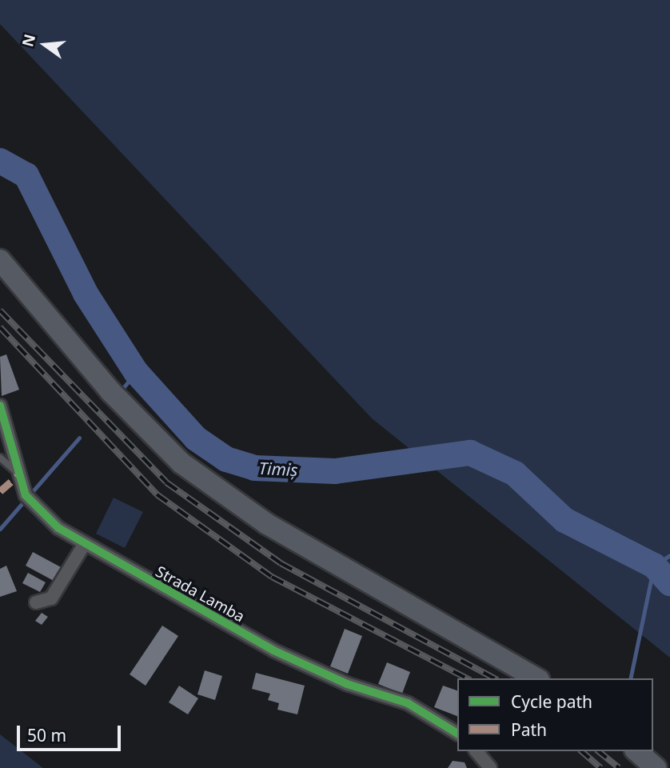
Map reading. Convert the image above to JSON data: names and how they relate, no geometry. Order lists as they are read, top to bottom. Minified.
{"streets":{"street":["Strada Lamba"]},"water":["Timiș"],"legend":["Cycle path","Path"],"scale_bar":"50 m","north":"left"}
